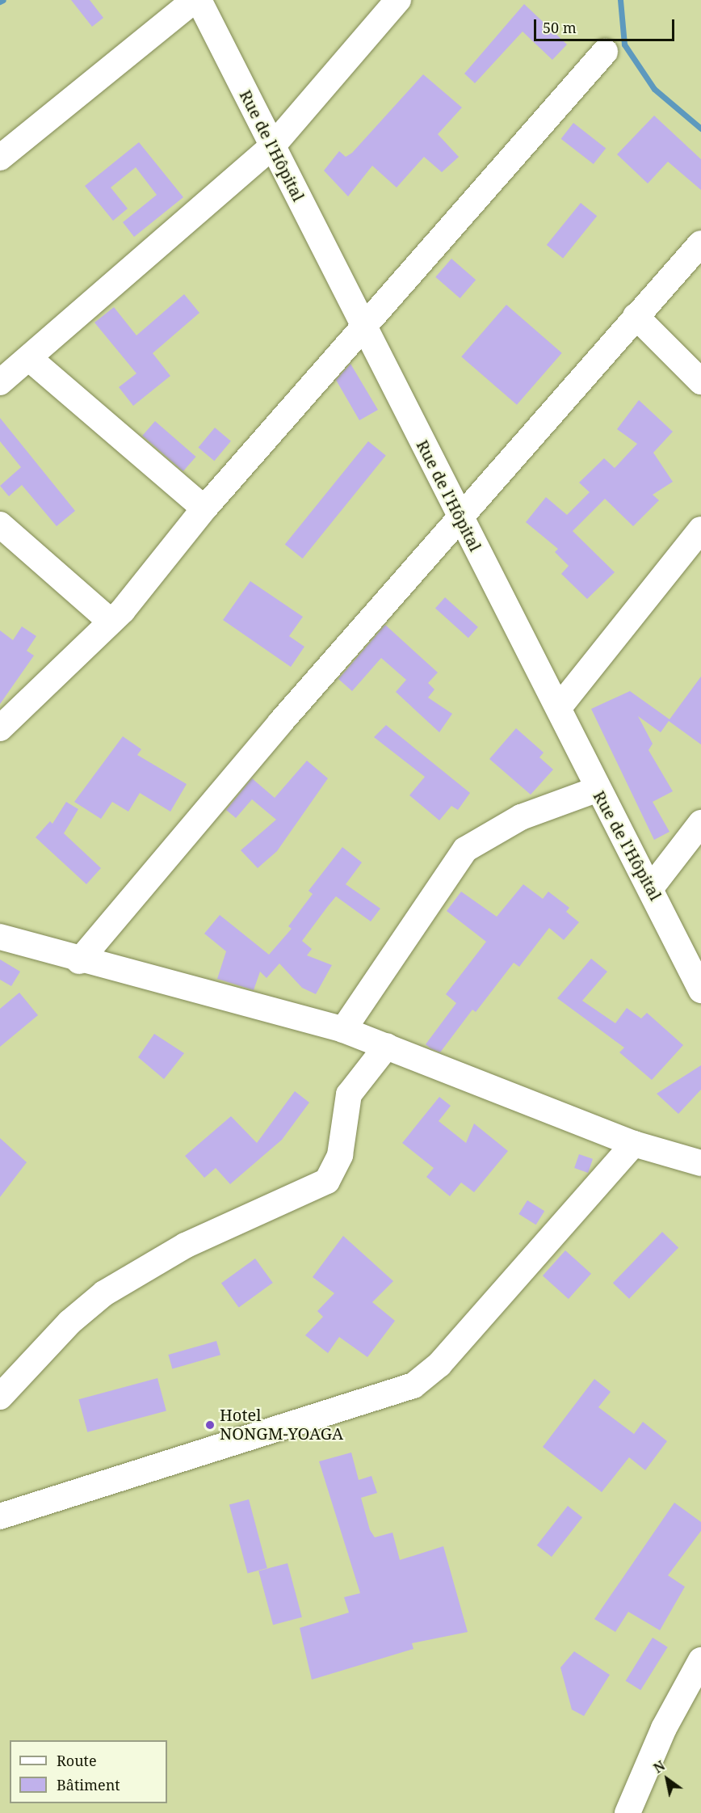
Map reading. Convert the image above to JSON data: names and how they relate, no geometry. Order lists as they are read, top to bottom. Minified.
{"streets":{"street":["Rue de l'Hôpital"]},"places":["Hotel NONGM-YOAGA"],"legend":["Route","Bâtiment"],"scale_bar":"50 m","north":"top left"}
